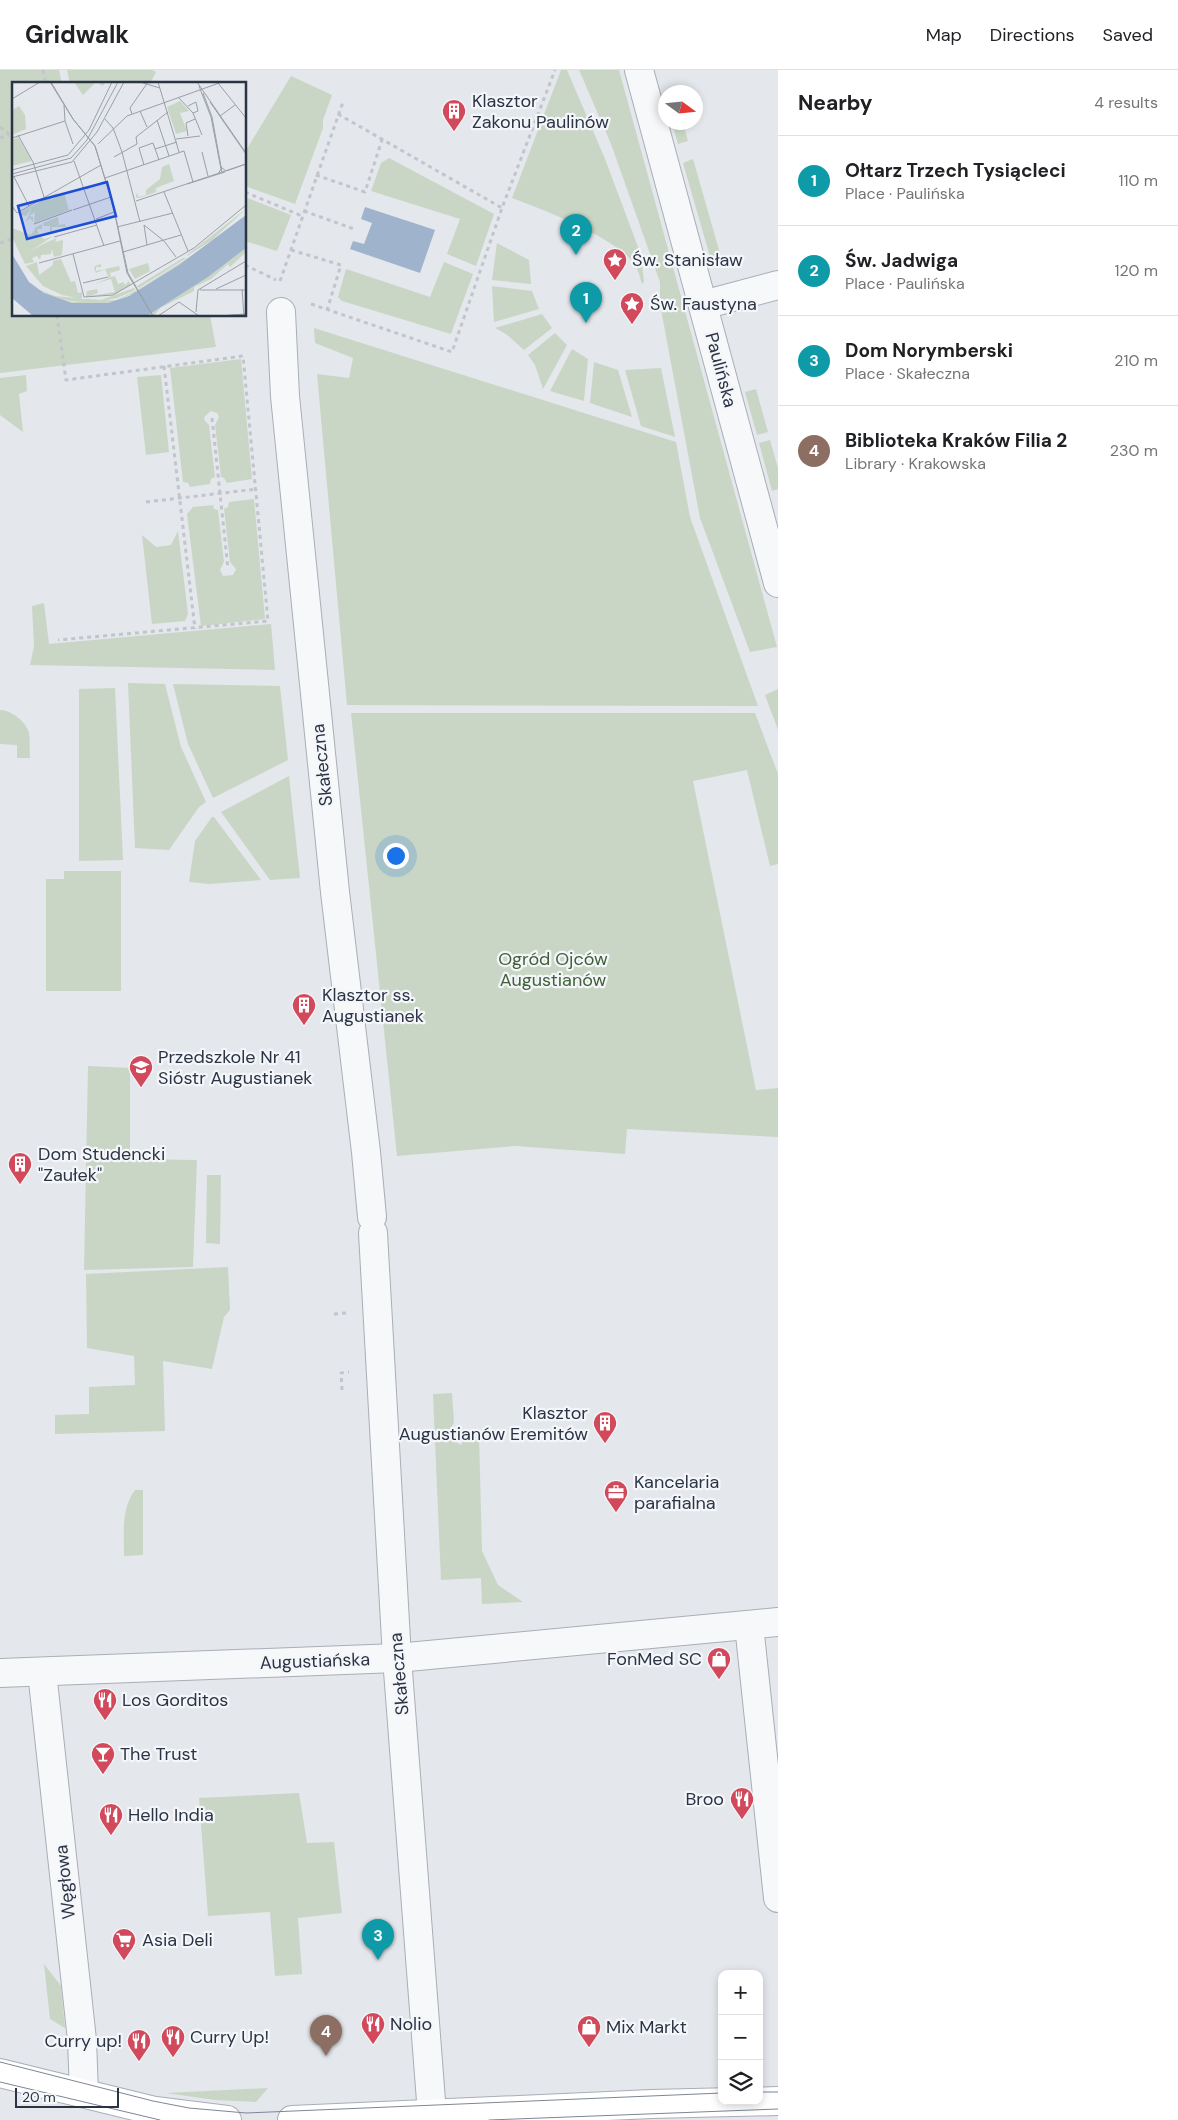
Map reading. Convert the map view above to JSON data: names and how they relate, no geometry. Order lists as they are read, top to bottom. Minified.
{"streets":{"street":["Paulińska","Skałeczna","Augustiańska","Węgłowa"]},"crossings":[["Skałeczna","Augustiańska"],["Augustiańska","Węgłowa"]],"parks":["Ogród Ojców Augustianów"],"places":{"building":["Klasztor Zakonu Paulinów","Klasztor ss. Augustianek","Dom Studencki \"Zaułek\"","Klasztor Augustianów Eremitów"],"place":["Św. Stanisław","Św. Faustyna"],"school or university":["Przedszkole Nr 41 Sióstr Augustianek"],"office":["Kancelaria parafialna"],"shop":["FonMed SC","Mix Markt"],"restaurant":["Los Gorditos","Broo","Hello India","Nolio","Curry Up!","Curry up!"],"bar":["The Trust"],"supermarket":["Asia Deli"]},"scale_bar":"20 m","north":"right","page":{"header":"Gridwalk","nav":["Map","Directions","Saved"],"heading":["Nearby","4 results"],"list":[{"mark":"1","name":"Ołtarz Trzech Tysiącleci","note":"Place · Paulińska","value":"110 m"},{"mark":"2","name":"Św. Jadwiga","note":"Place · Paulińska","value":"120 m"},{"mark":"3","name":"Dom Norymberski","note":"Place · Skałeczna","value":"210 m"},{"mark":"4","name":"Biblioteka Kraków Filia 2","note":"Library · Krakowska","value":"230 m"}],"pins":["2","1","3","4"],"map_buttons":["+","−"],"scale":"20 m"}}
